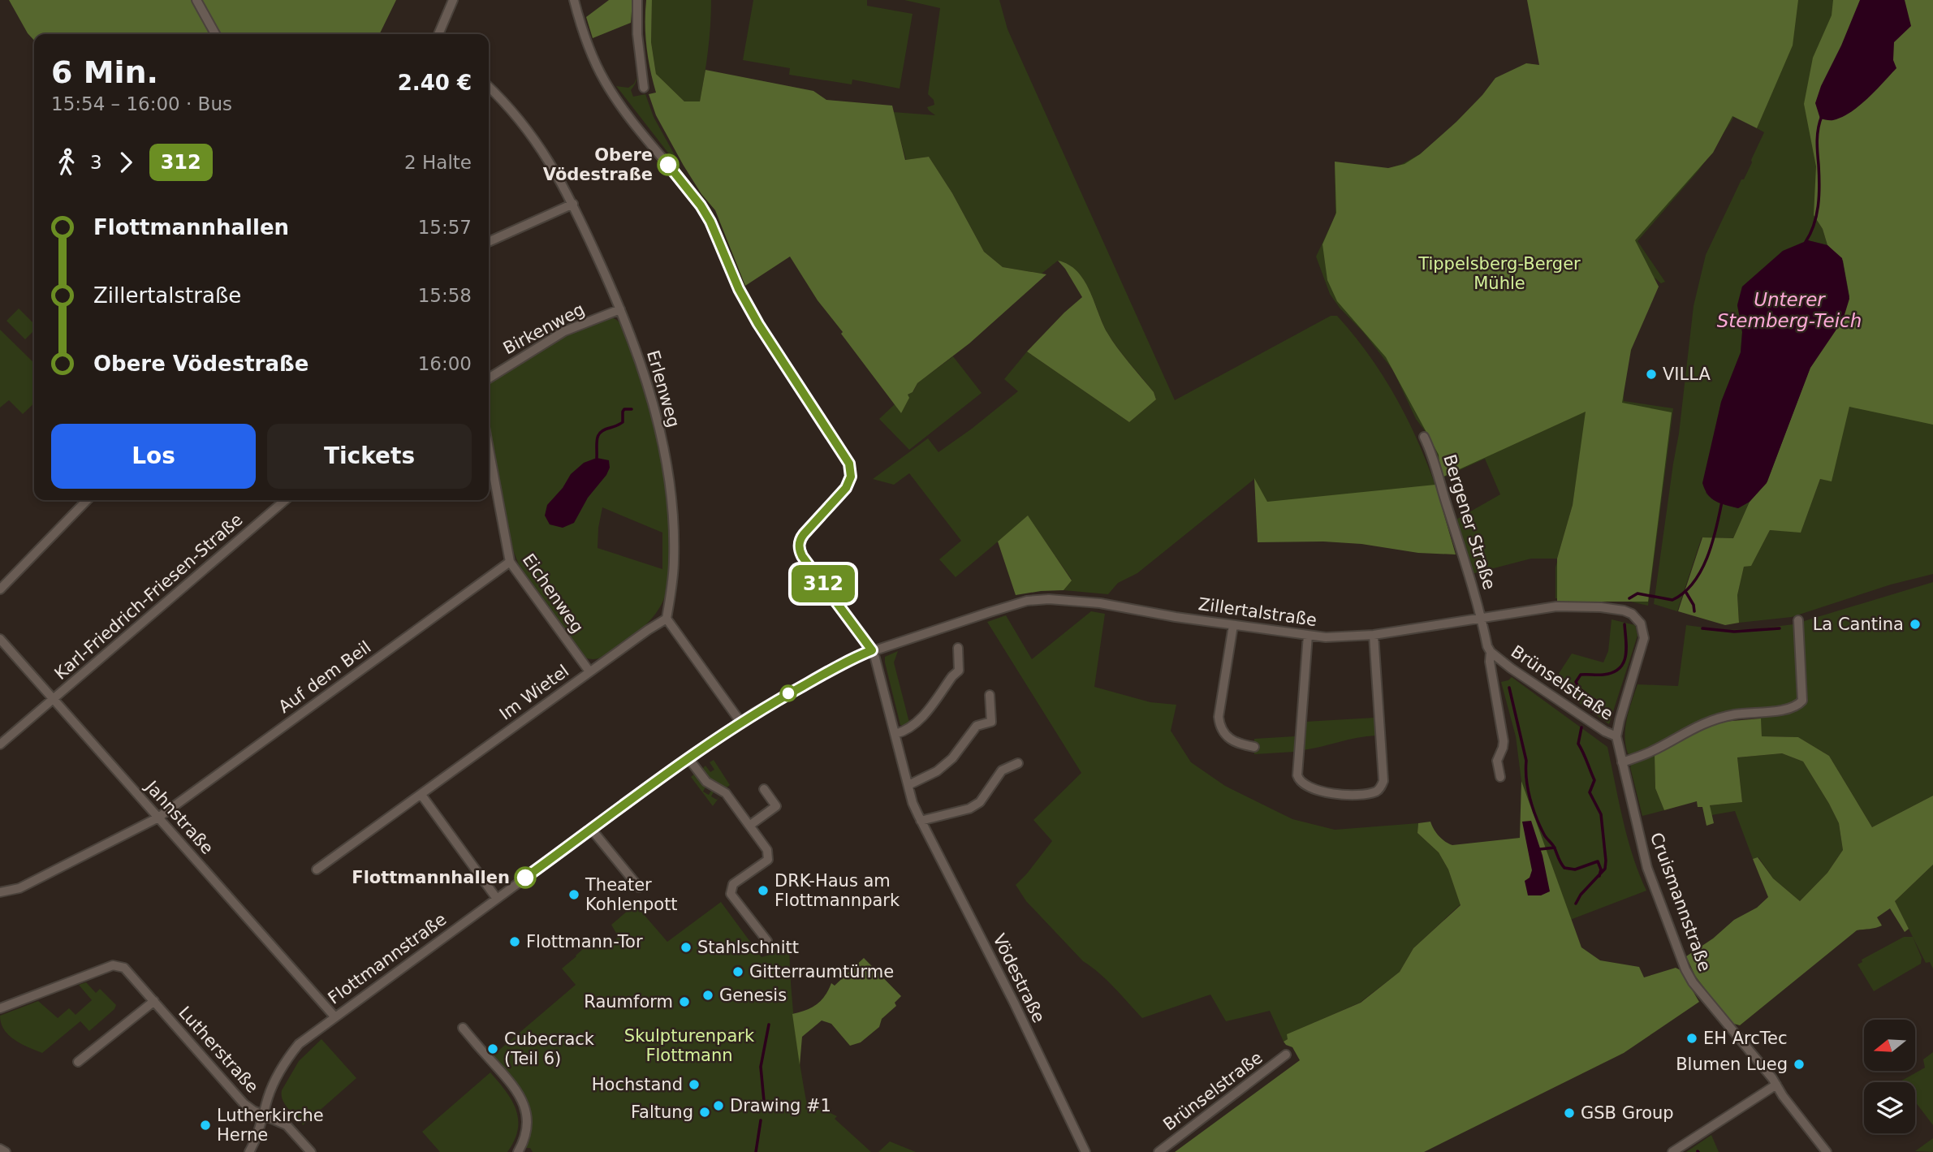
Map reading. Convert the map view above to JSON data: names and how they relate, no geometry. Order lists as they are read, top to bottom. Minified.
{"streets":{"street":["Birkenweg","Erlenweg","Bergener Straße","Eichenweg","Karl-Friedrich-Friesen-Straße","Zillertalstraße","Auf dem Beil","Brünselstraße","Im Wietel","Jahnstraße","Cruismannstraße","Flottmannstraße","Vödestraße","Lutherstraße"]},"crossings":[["Birkenweg","Erlenweg"],["Erlenweg","Im Wietel"],["Bergener Straße","Zillertalstraße"],["Bergener Straße","Brünselstraße"],["Eichenweg","Auf dem Beil"],["Eichenweg","Im Wietel"],["Karl-Friedrich-Friesen-Straße","Jahnstraße"],["Zillertalstraße","Brünselstraße"],["Zillertalstraße","Cruismannstraße"],["Zillertalstraße","Flottmannstraße"],["Zillertalstraße","Vödestraße"],["Auf dem Beil","Jahnstraße"],["Brünselstraße","Cruismannstraße"],["Jahnstraße","Flottmannstraße"],["Flottmannstraße","Vödestraße"],["Flottmannstraße","Lutherstraße"]],"water":["Unterer Stemberg-Teich"],"parks":["Tippelsberg-Berger Mühle","Skulpturenpark Flottmann"],"places":["Obere Vödestraße","VILLA","La Cantina","Flottmannhallen","DRK-Haus am Flottmannpark","Theater Kohlenpott","Flottmann-Tor","Stahlschnitt","Gitterraumtürme","Genesis","Raumform","EH ArcTec","Cubecrack (Teil 6)","Blumen Lueg","Hochstand","Drawing #1","Faltung","GSB Group","Lutherkirche Herne"],"lines":["bus line 312"],"north":"left","page":{"on_map":"312","heading":["6 Min.","15:54 – 16:00 · Bus","2.40 €"],"legs":["3","312","2 Halte"],"list":[{"name":"Flottmannhallen","value":"15:57"},{"name":"Zillertalstraße","value":"15:58"},{"name":"Obere Vödestraße","value":"16:00"}],"buttons":["Los","Tickets"]}}
